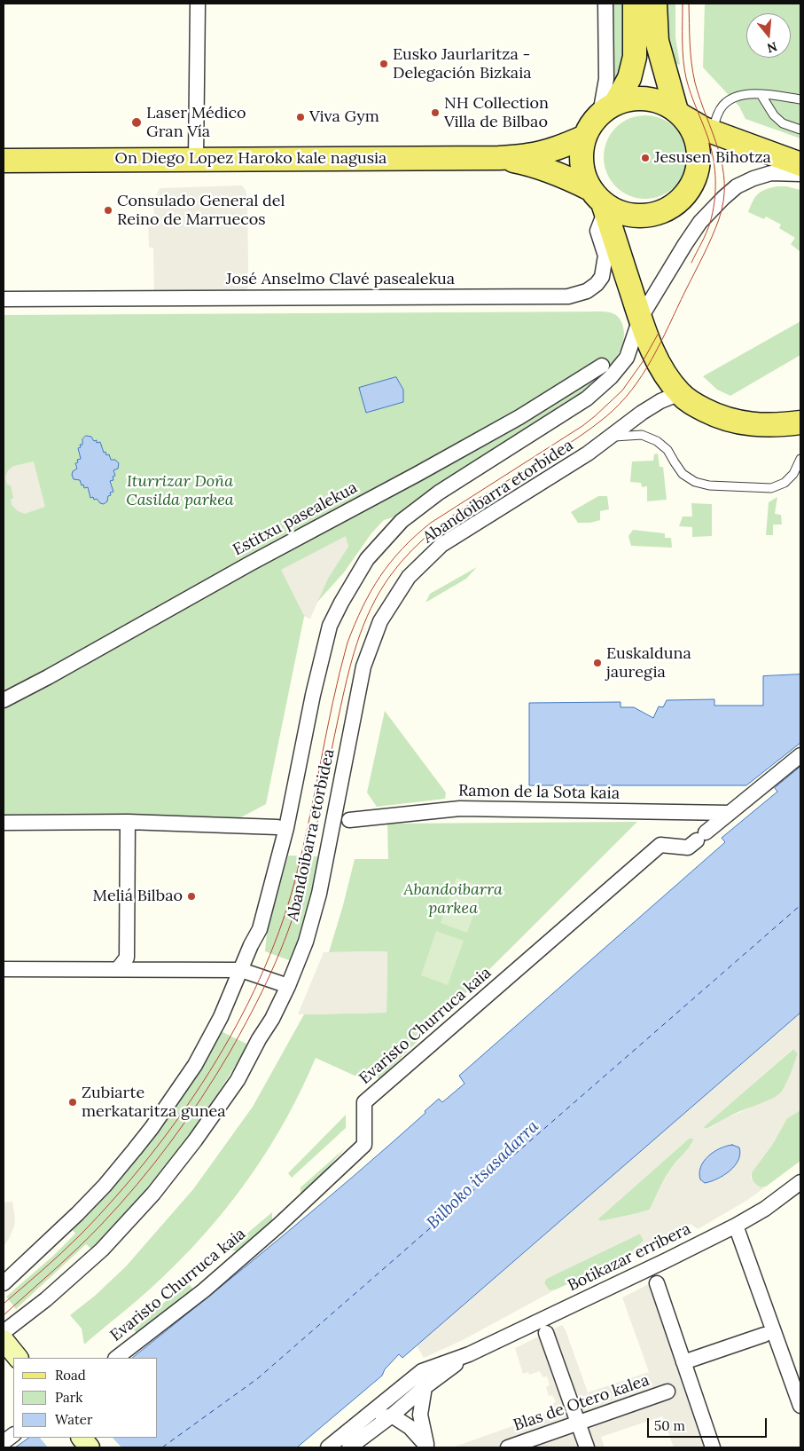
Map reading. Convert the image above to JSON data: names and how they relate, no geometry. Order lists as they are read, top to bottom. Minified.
{"streets":{"main road":["On Diego Lopez Haroko kale nagusia"],"street":["José Anselmo Clavé pasealekua","Abandoibarra etorbidea","Estitxu pasealekua","Ramon de la Sota kaia","Evaristo Churruca kaia","Botikazar erribera","Blas de Otero kalea"]},"crossings":[["On Diego Lopez Haroko kale nagusia","José Anselmo Clavé pasealekua"],["Ramon de la Sota kaia","Evaristo Churruca kaia"]],"water":["Bilboko itsasadarra"],"parks":["Iturrizar Doña Casilda parkea","Abandoibarra parkea"],"places":["Eusko Jaurlaritza - Delegación Bizkaia","NH Collection Villa de Bilbao","Viva Gym","Laser Médico Gran Vía","Jesusen Bihotza","Consulado General del Reino de Marruecos","Euskalduna jauregia","Meliá Bilbao","Zubiarte merkataritza gunea"],"legend":["Road","Park","Water"],"scale_bar":"50 m","north":"bottom"}
